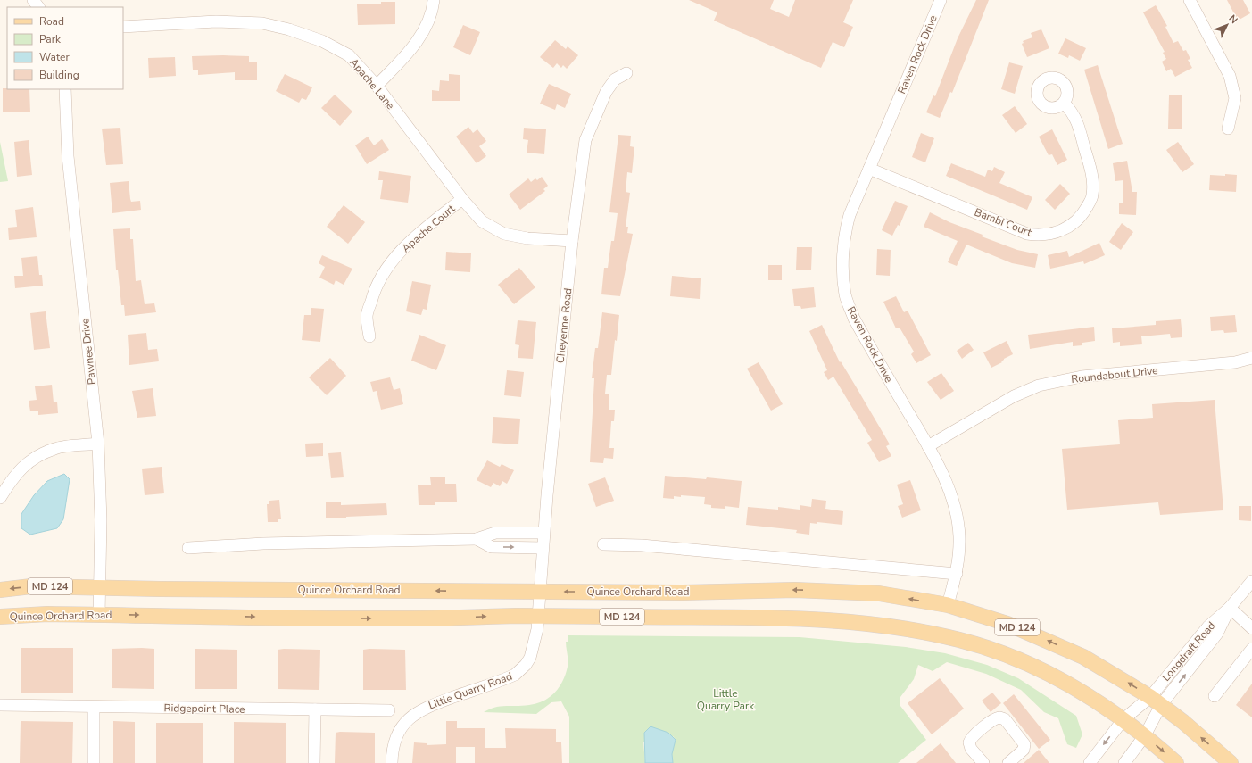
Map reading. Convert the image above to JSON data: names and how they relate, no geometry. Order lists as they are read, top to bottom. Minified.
{"streets":{"main road":["MD 124","Quince Orchard Road"],"street":["Raven Rock Drive","Apache Lane","Bambi Court","Apache Court","Cheyenne Road","Pawnee Drive","Roundabout Drive","Longdraft Road","Little Quarry Road","Ridgepoint Place"]},"crossings":[["Raven Rock Drive","Bambi Court"],["Raven Rock Drive","Roundabout Drive"],["Raven Rock Drive","Quince Orchard Road"],["Apache Lane","Apache Court"],["Apache Lane","Cheyenne Road"],["Cheyenne Road","Quince Orchard Road"],["Cheyenne Road","Little Quarry Road"],["Pawnee Drive","Quince Orchard Road"],["Quince Orchard Road","Longdraft Road"],["Quince Orchard Road","Little Quarry Road"]],"parks":["Little Quarry Park"],"legend":["Road","Park","Water","Building"],"north":"top right"}
